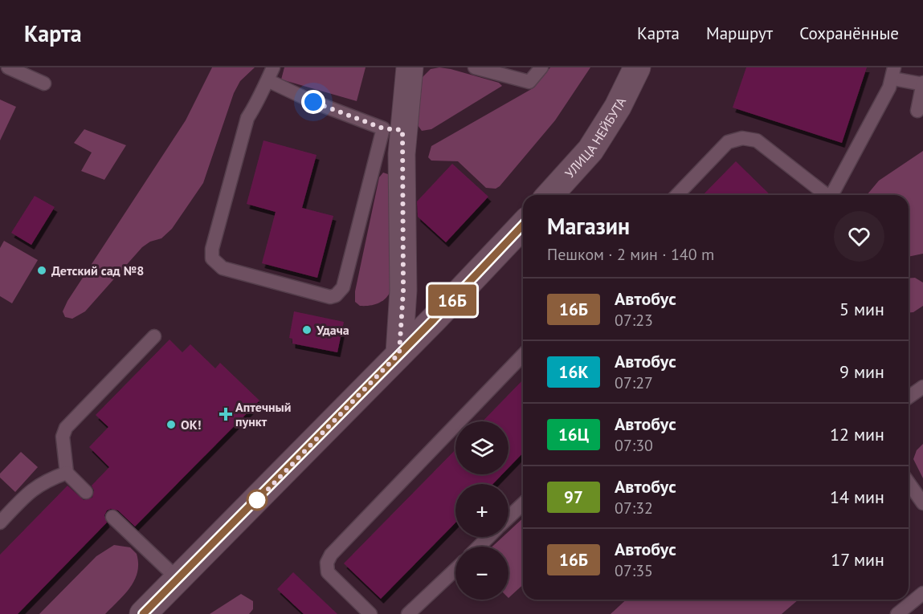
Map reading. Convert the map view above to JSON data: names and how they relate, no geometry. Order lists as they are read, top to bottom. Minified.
{"streets":{"street":["УЛИЦА НЕЙБУТА"]},"places":{"other":["Детский сад №8","Удача","ОК!"],"health":["Аптечный пункт"]},"lines":["bus line 16Б"],"page":{"header":"Карта","nav":["Карта","Маршрут","Сохранённые"],"on_map":"16Б","heading":["Магазин","Пешком · 2 мин · 140 m"],"list":[{"mark":"16Б","name":"Автобус","note":"07:23","value":"5 мин"},{"mark":"16К","name":"Автобус","note":"07:27","value":"9 мин"},{"mark":"16Ц","name":"Автобус","note":"07:30","value":"12 мин"},{"mark":"97","name":"Автобус","note":"07:32","value":"14 мин"},{"mark":"16Б","name":"Автобус","note":"07:35","value":"17 мин"}],"map_buttons":["+","−"]}}
